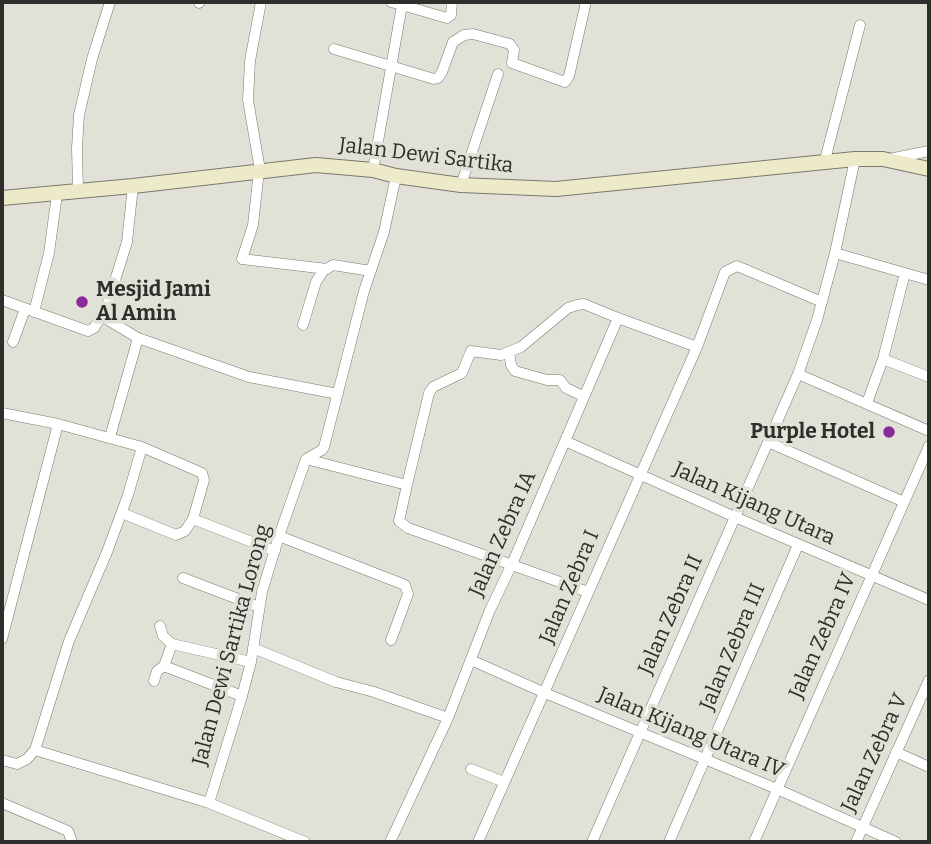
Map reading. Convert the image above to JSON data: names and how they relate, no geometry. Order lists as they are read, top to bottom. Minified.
{"streets":{"main road":["Jalan Dewi Sartika"],"street":["Jalan Kijang Utara","Jalan Zebra IA","Jalan Zebra I","Jalan Zebra II","Jalan Zebra IV","Jalan Dewi Sartika Lorong","Jalan Zebra III","Jalan Kijang Utara IV","Jalan Zebra V"]},"crossings":[["Jalan Dewi Sartika","Jalan Zebra II"],["Jalan Dewi Sartika","Jalan Dewi Sartika Lorong"],["Jalan Kijang Utara","Jalan Zebra IA"],["Jalan Kijang Utara","Jalan Zebra I"],["Jalan Kijang Utara","Jalan Zebra II"],["Jalan Kijang Utara","Jalan Zebra IV"],["Jalan Kijang Utara","Jalan Zebra III"],["Jalan Zebra IA","Jalan Kijang Utara IV"],["Jalan Zebra I","Jalan Zebra II"],["Jalan Zebra I","Jalan Kijang Utara IV"],["Jalan Zebra II","Jalan Kijang Utara IV"],["Jalan Zebra IV","Jalan Kijang Utara IV"],["Jalan Zebra III","Jalan Kijang Utara IV"],["Jalan Kijang Utara IV","Jalan Zebra V"]],"places":["Mesjid Jami Al Amin","Purple Hotel"]}
